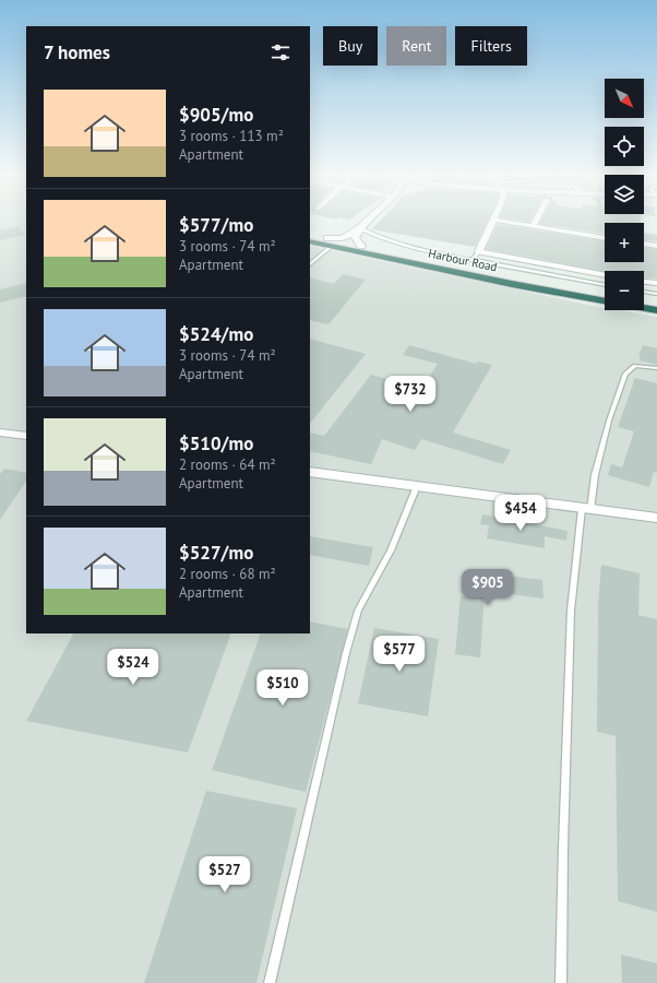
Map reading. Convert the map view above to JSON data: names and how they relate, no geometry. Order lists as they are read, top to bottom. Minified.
{"streets":{"highway":["Harbour Road"]},"north":"bottom right","page":{"chip":["Buy","Rent","Filters"],"heading":"7 homes","map_buttons":["+","−"],"list":[{"name":"$905/mo","note":"3 rooms · 113 m² · Apartment"},{"name":"$577/mo","note":"3 rooms · 74 m² · Apartment"},{"name":"$524/mo","note":"3 rooms · 74 m² · Apartment"},{"name":"$510/mo","note":"2 rooms · 64 m² · Apartment"},{"name":"$527/mo","note":"2 rooms · 68 m² · Apartment"}],"price":["$732","$454","$905","$577","$524","$510","$527"]}}
